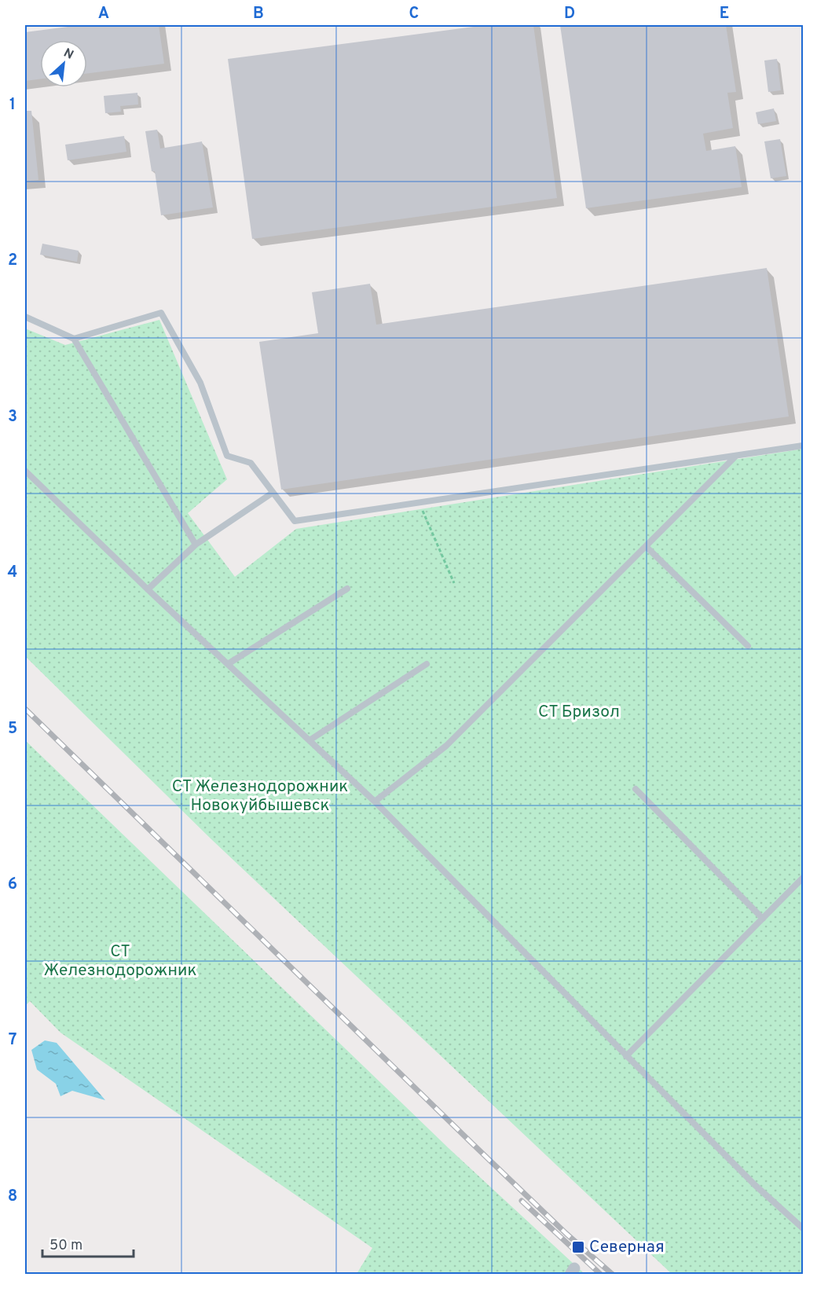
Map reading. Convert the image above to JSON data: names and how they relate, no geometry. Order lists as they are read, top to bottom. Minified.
{"parks":["СТ Бризол","СТ Железнодорожник Новокуйбышевск","СТ Железнодорожник"],"places":{"transit":["Северная"]},"scale_bar":"50 m","north":"top right","grid":{"columns":["A","B","C","D","E"],"rows":["1","2","3","4","5","6","7","8"]}}
